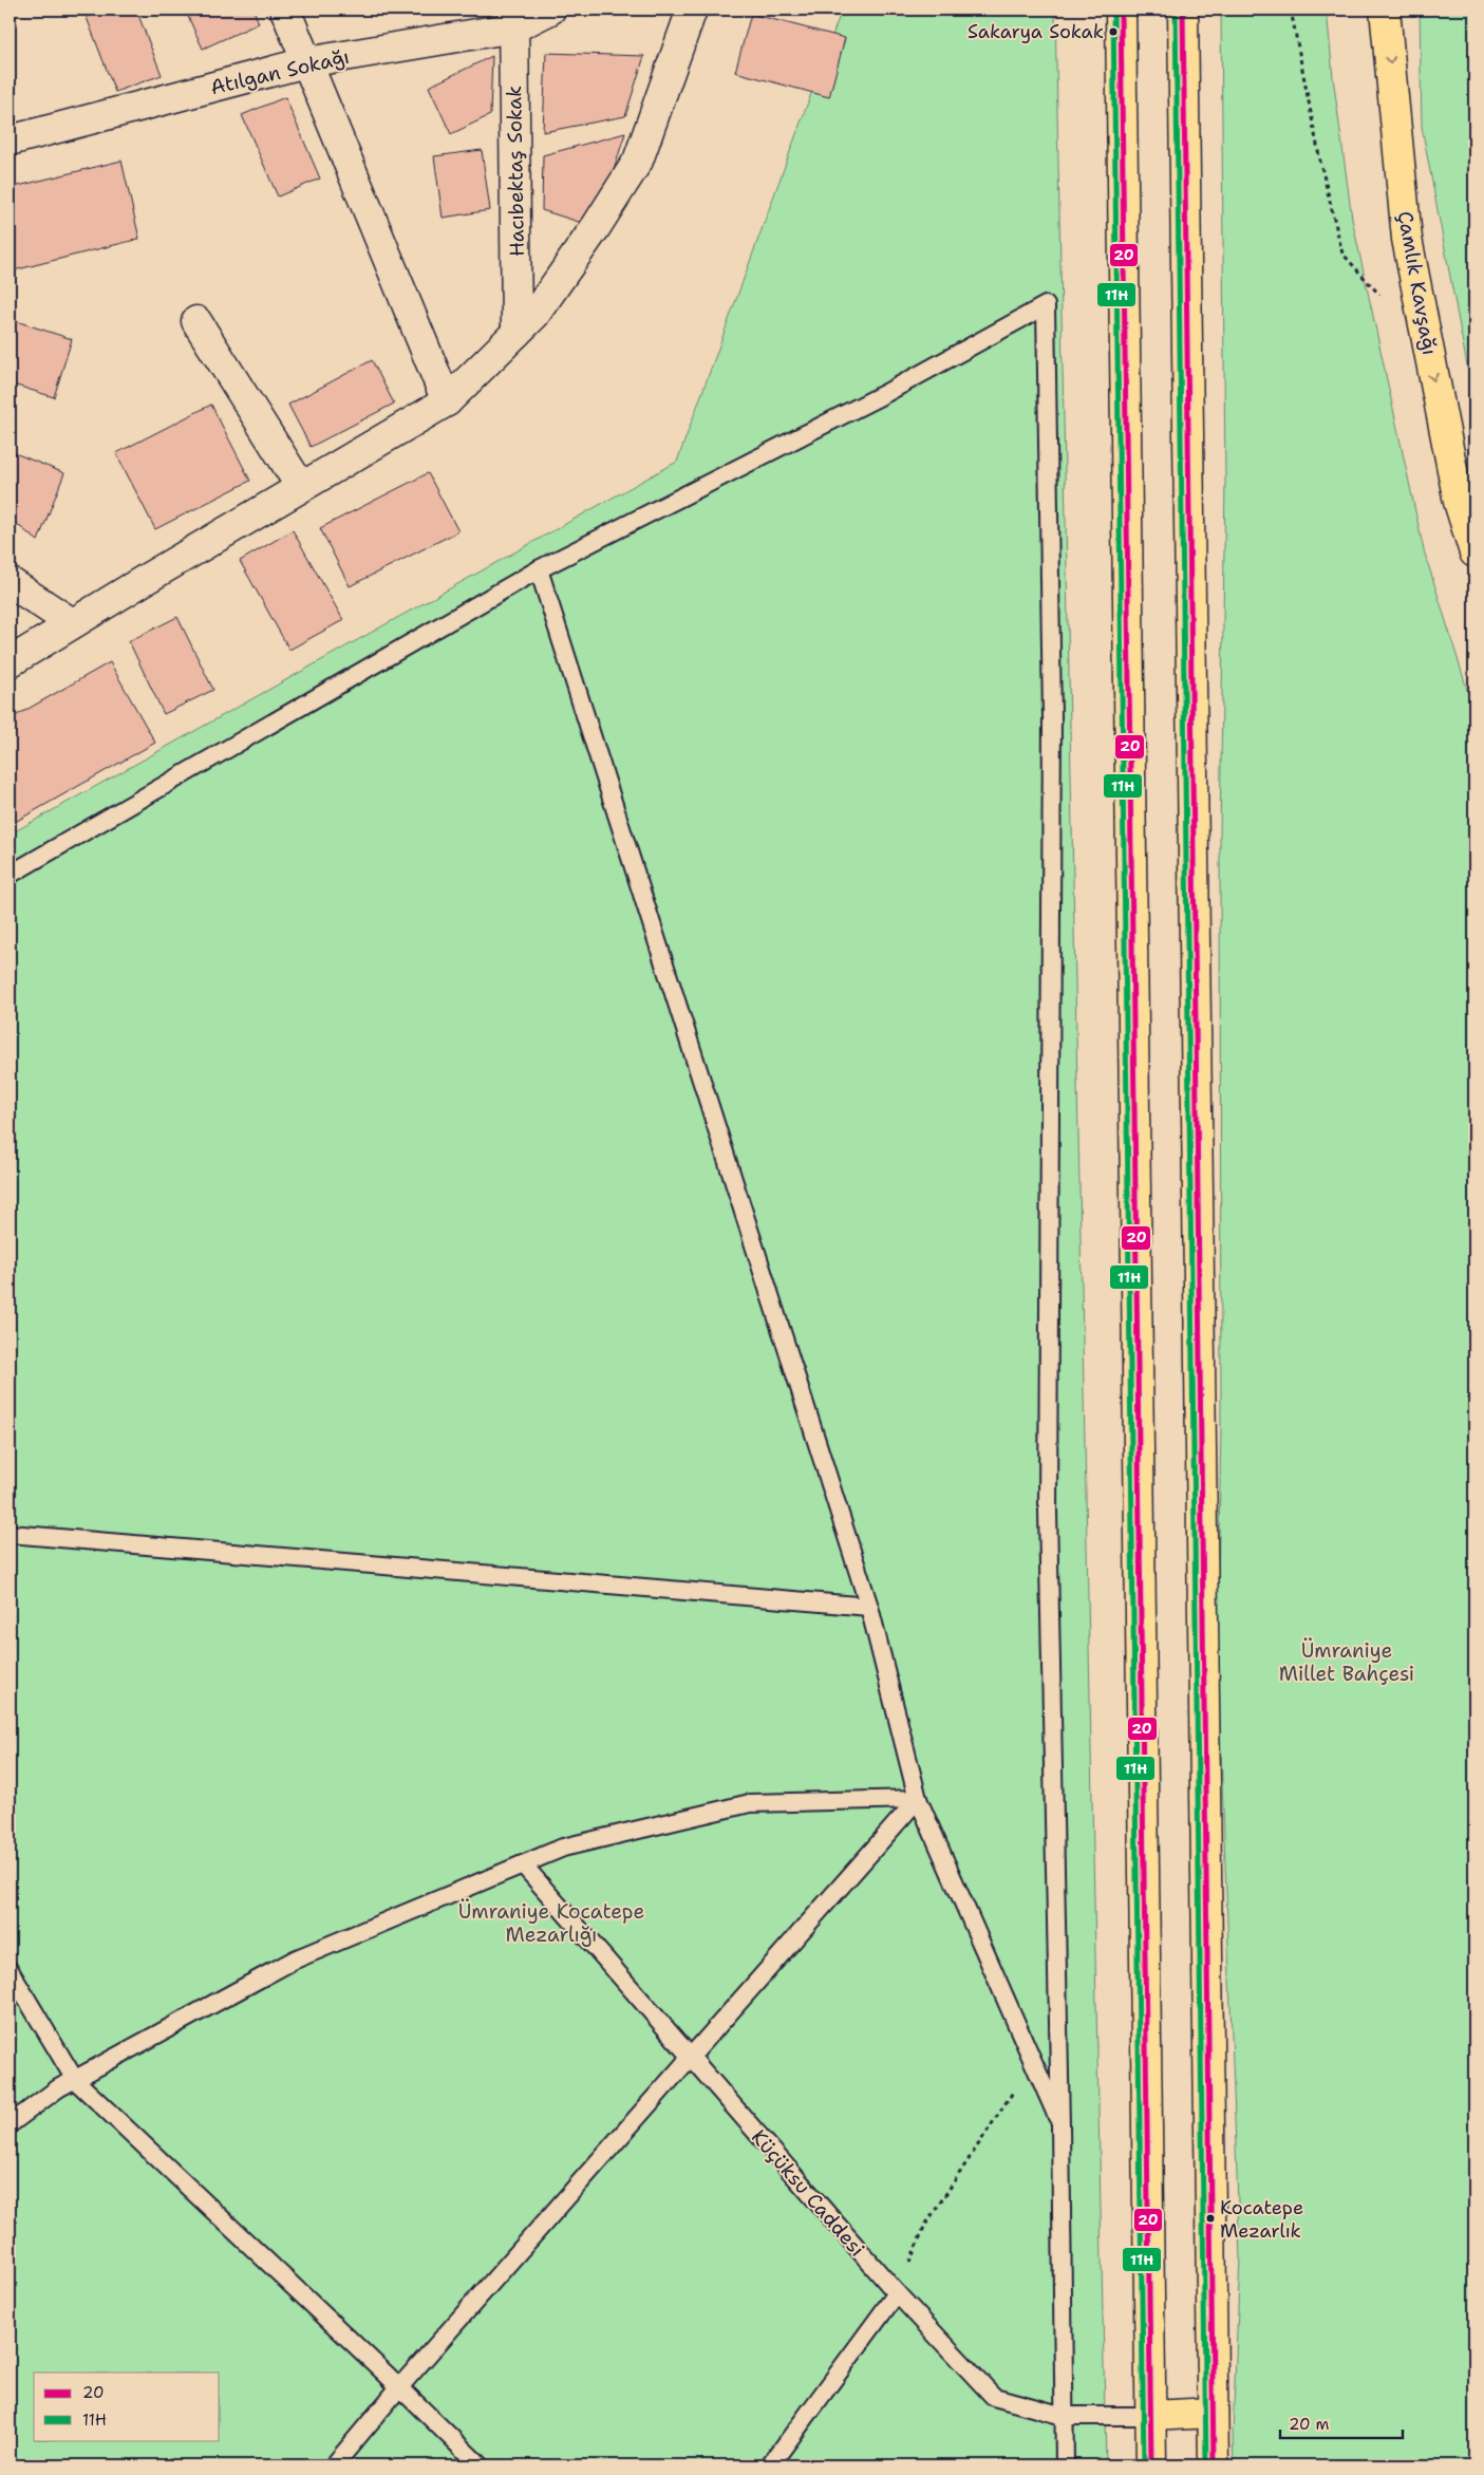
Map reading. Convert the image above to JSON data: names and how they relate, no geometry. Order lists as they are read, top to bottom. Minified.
{"streets":{"main road":["Çamlık Kavşağı"],"street":["Atılgan Sokağı","Hacıbektaş Sokak"],"lane":["Küçüksu Caddesi"]},"crossings":[["Atılgan Sokağı","Hacıbektaş Sokak"]],"parks":["Ümraniye Millet Bahçesi","Ümraniye Kocatepe Mezarlığı"],"places":["Sakarya Sokak","Kocatepe Mezarlık"],"lines":["transit line 20","transit line 11H"],"legend":["20","11H"],"scale_bar":"20 m"}
